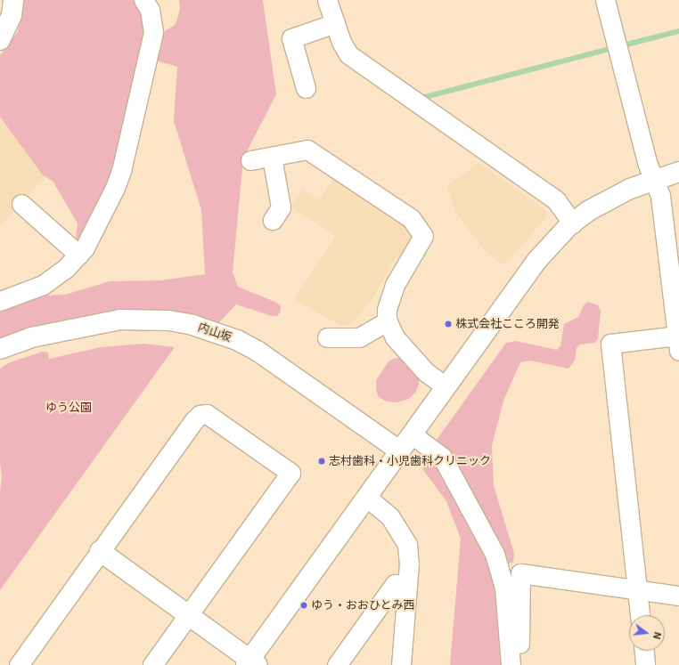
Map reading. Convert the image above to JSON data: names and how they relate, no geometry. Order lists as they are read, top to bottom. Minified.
{"streets":{"street":["内山坂"]},"parks":["ゆう公園"],"places":["株式会社こころ開発","志村歯科・小児歯科クリニック","ゆう・おおひとみ西"],"north":"right"}
